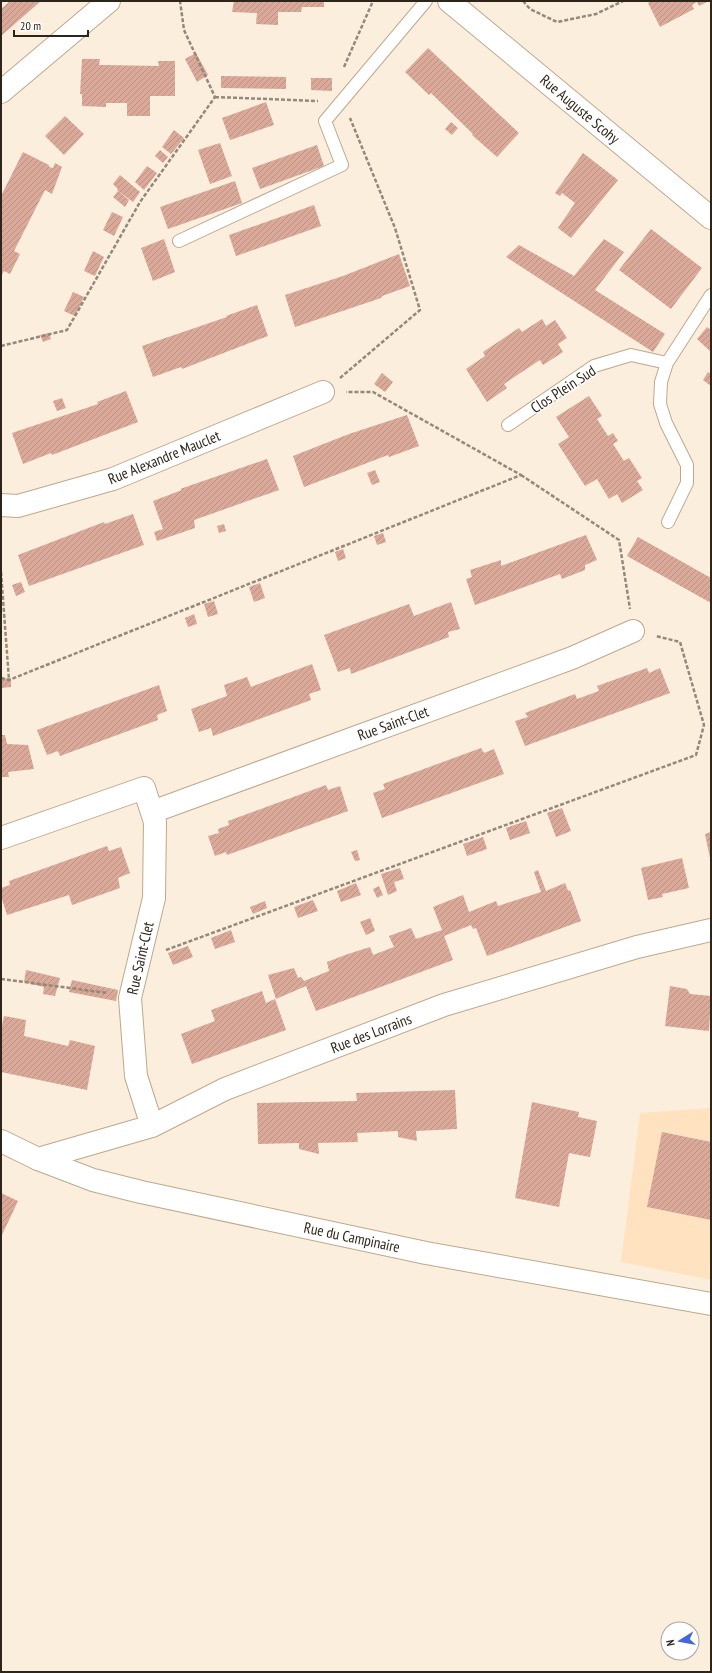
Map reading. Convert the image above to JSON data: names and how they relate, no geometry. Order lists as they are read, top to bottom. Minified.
{"streets":{"street":["Rue Auguste Scohy","Rue Alexandre Mauclet","Rue Saint-Clet","Rue des Lorrains","Rue du Campinaire"],"lane":["Clos Plein Sud"]},"crossings":[["Rue Saint-Clet","Rue des Lorrains"],["Rue des Lorrains","Rue du Campinaire"]],"scale_bar":"20 m","north":"left"}
